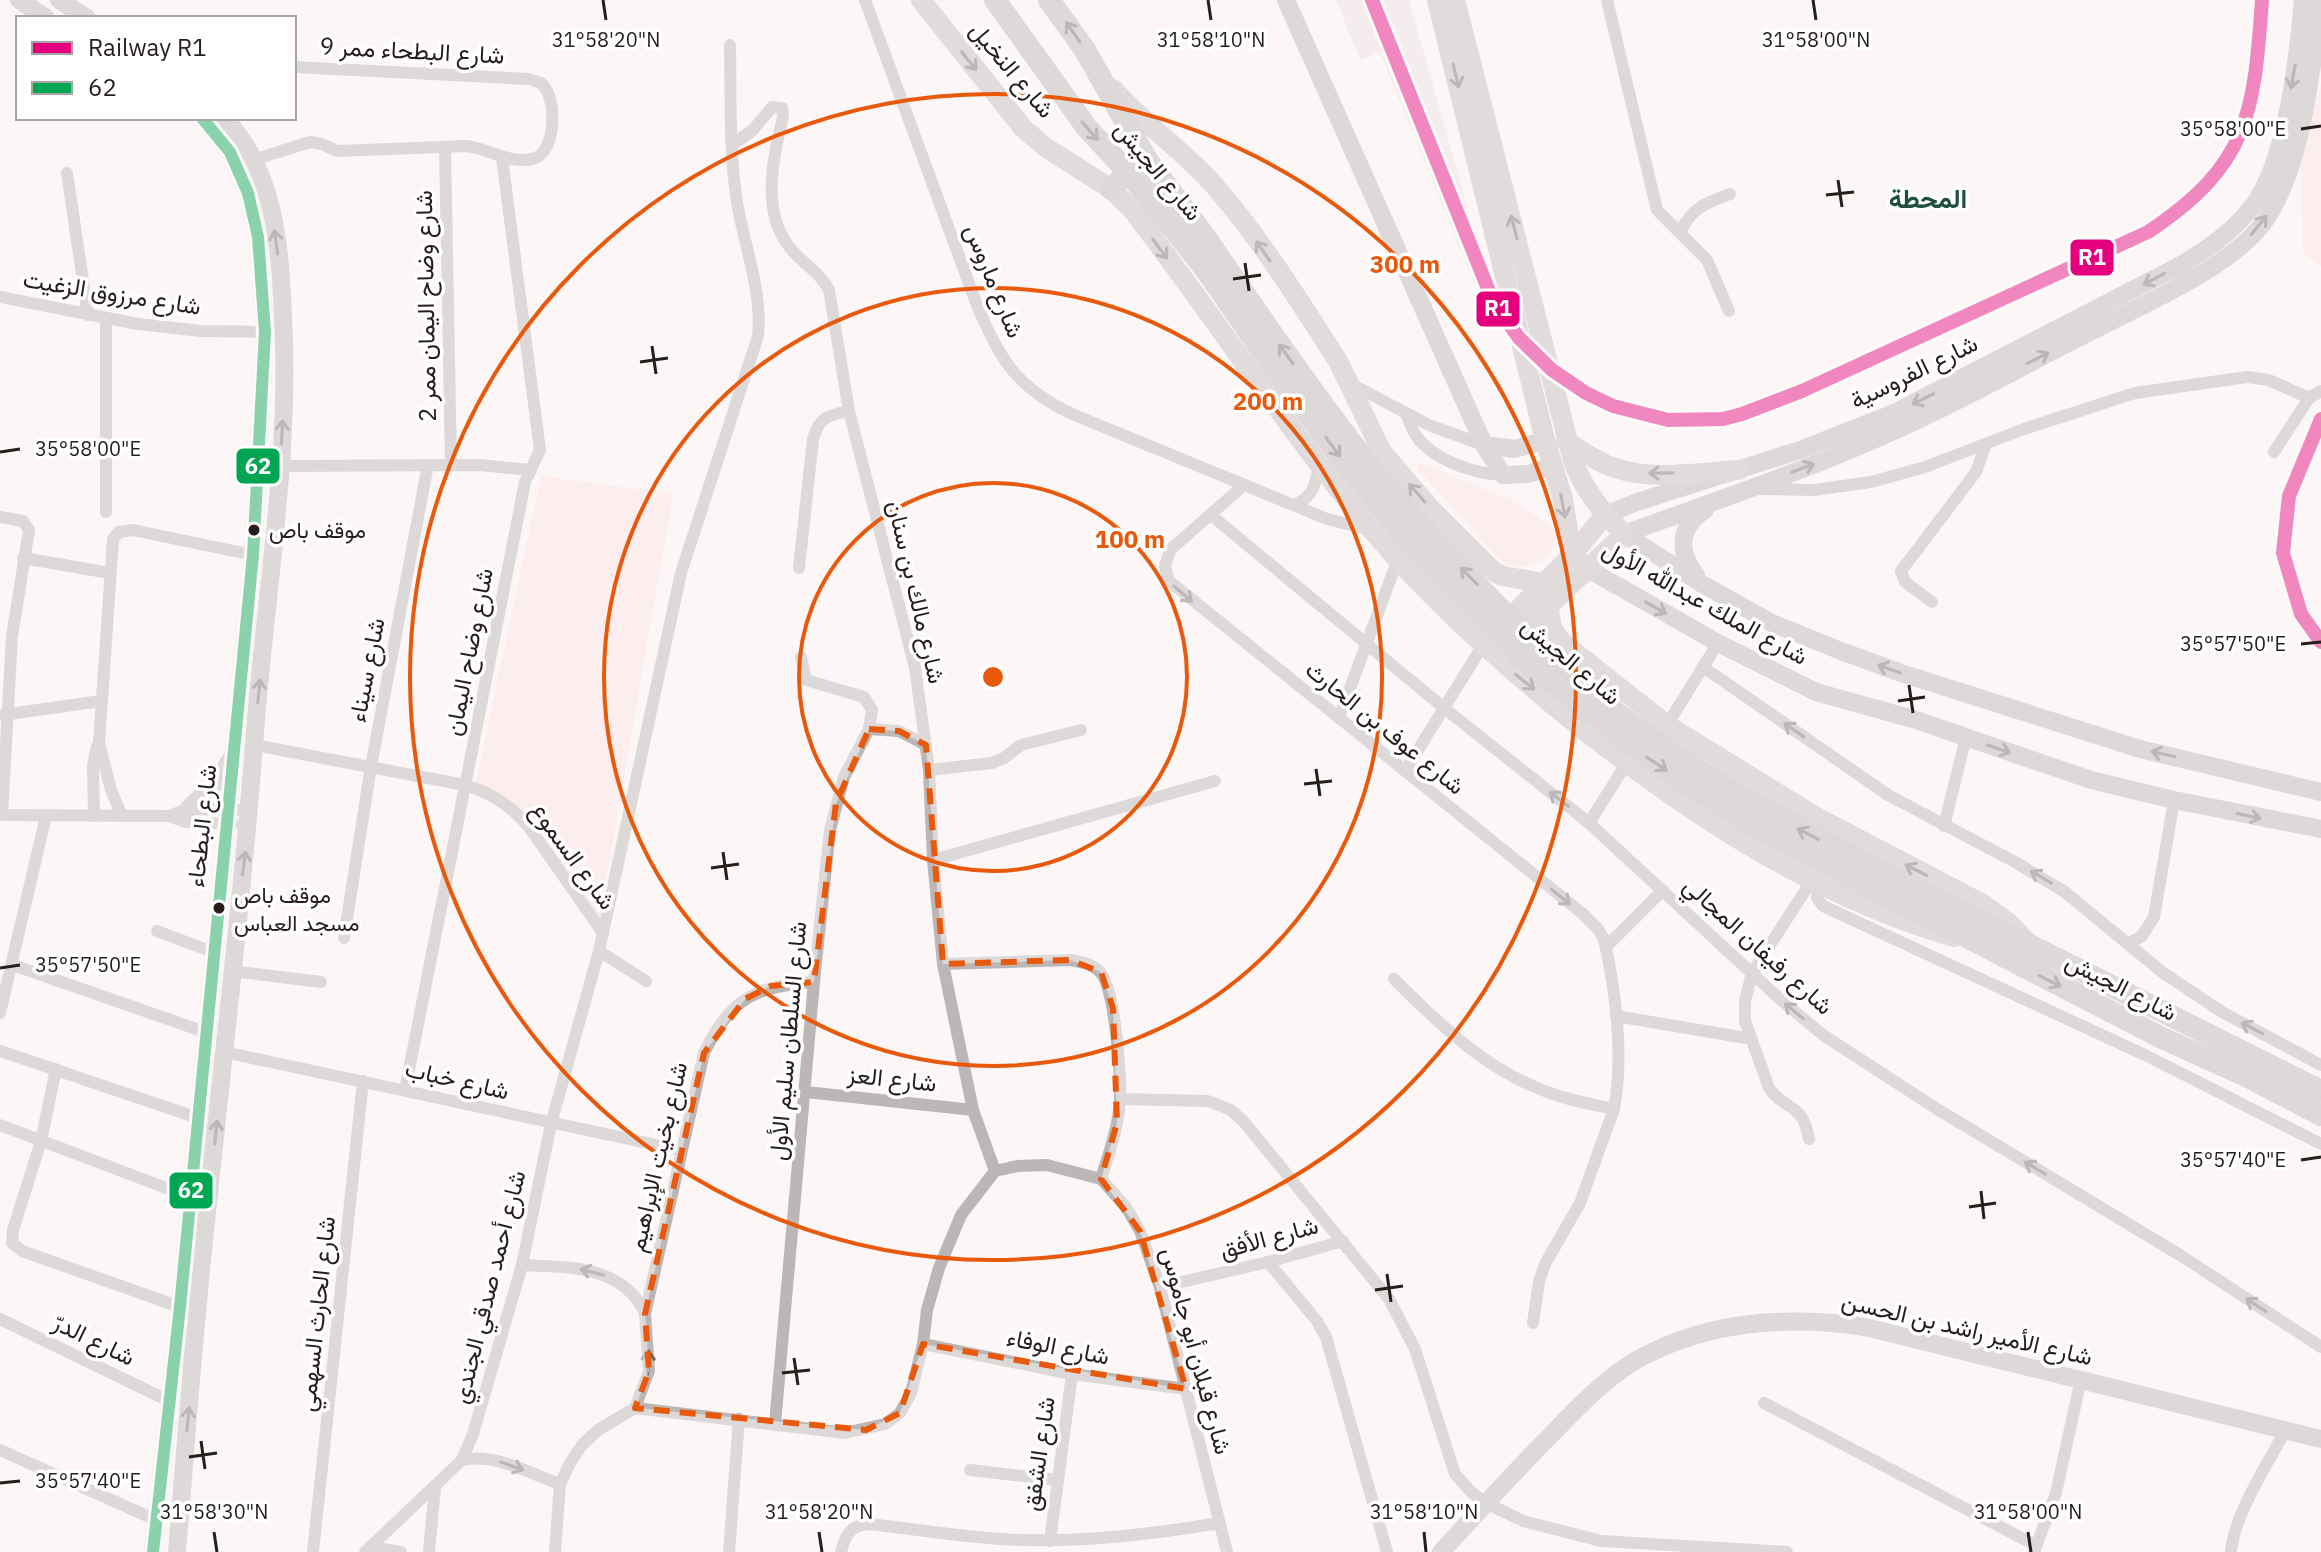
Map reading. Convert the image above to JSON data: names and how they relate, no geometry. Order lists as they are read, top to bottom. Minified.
{"streets":{"highway":["شارع الجيش"],"main road":["شارع النخيل","شارع الفروسية","شارع الملك عبدالله الأول"],"street":["شارع البطحاء ممر 9","شارع ماروس","شارع مرزوق الزغيت","شارع وضاح اليمان ممر 2","شارع مالك بن سنان","شارع وضاح اليمان","شارع سيناء","شارع عوف بن الحارث","شارع البطحاء","شارع السموع","شارع رفيفان المجالي","شارع السلطان سليم الأول","شارع العز","شارع خباب","شارع بخيت الإبراهيم","شارع الأفق","شارع أحمد صدقي الجندي","شارع الحارث السهمي","شارع الأمير راشد بن الحسن","شارع الدرّ","شارع الوفاء","شارع قبلان أبو جاموس","شارع الشفق"]},"crossings":[["شارع البطحاء ممر 9","شارع وضاح اليمان ممر 2"],["شارع البطحاء ممر 9","شارع وضاح اليمان"],["شارع البطحاء ممر 9","شارع البطحاء"],["شارع النخيل","شارع الجيش"],["شارع النخيل","شارع ماروس"],["شارع النخيل","شارع الفروسية"],["شارع ماروس","شارع عوف بن الحارث"],["شارع مرزوق الزغيت","شارع البطحاء"],["شارع الفروسية","شارع الملك عبدالله الأول"],["شارع الفروسية","شارع عوف بن الحارث"],["شارع الفروسية","شارع رفيفان المجالي"],["شارع مالك بن سنان","شارع السموع"],["شارع مالك بن سنان","شارع العز"],["شارع وضاح اليمان","شارع السموع"],["شارع وضاح اليمان","شارع خباب"],["شارع سيناء","شارع السموع"],["شارع عوف بن الحارث","شارع رفيفان المجالي"],["شارع البطحاء","شارع خباب"],["شارع البطحاء","شارع الدرّ"],["شارع السموع","شارع خباب"],["شارع السموع","شارع أحمد صدقي الجندي"],["شارع السلطان سليم الأول","شارع العز"],["شارع السلطان سليم الأول","شارع بخيت الإبراهيم"],["شارع خباب","شارع بخيت الإبراهيم"],["شارع خباب","شارع أحمد صدقي الجندي"],["شارع خباب","شارع الحارث السهمي"],["شارع الأفق","شارع قبلان أبو جاموس"],["شارع الوفاء","شارع قبلان أبو جاموس"],["شارع الوفاء","شارع الشفق"]],"one_way":["شارع عوف بن الحارث","شارع رفيفان المجالي"],"districts":["المحطة"],"places":["موقف باص","موقف باص مسجد العباس"],"lines":["rail line R1","transit line 62"],"legend":["Railway R1","62"],"coordinates":["31°58'20\"N","31°58'10\"N","31°58'00\"N","35°58'00\"E","35°57'50\"E","35°57'40\"E","31°58'30\"N"],"rings":["300 m","200 m","100 m"]}
